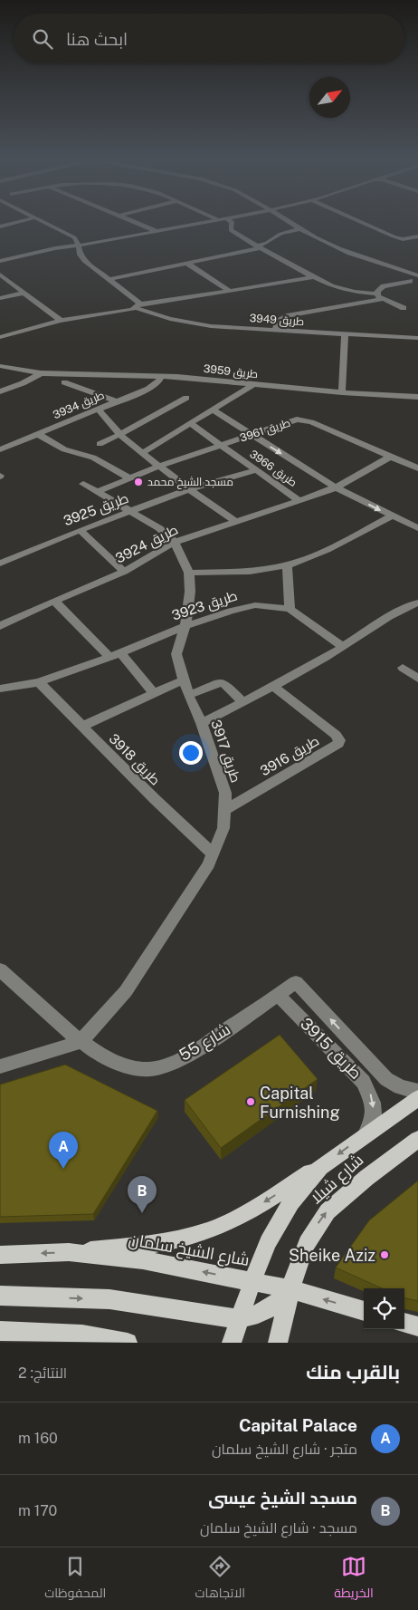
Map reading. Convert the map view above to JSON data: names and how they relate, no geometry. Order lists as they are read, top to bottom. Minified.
{"streets":{"main road":["شارع شيلا","شارع الشيخ سلمان"],"street":["طريق 3949","طريق 3959","طريق 3934","طريق 3961","طريق 3966","طريق 3925","طريق 3924","طريق 3923","طريق 3917","طريق 3916","طريق 3918","شارع 55","طريق 3915"]},"crossings":[["طريق 3959","طريق 3934"],["طريق 3961","طريق 3966"],["طريق 3961","طريق 3924"],["طريق 3961","طريق 3917"],["طريق 3966","طريق 3925"],["طريق 3966","طريق 3924"],["طريق 3925","طريق 3917"],["طريق 3924","طريق 3917"],["طريق 3923","طريق 3917"],["طريق 3917","طريق 3916"],["طريق 3917","طريق 3918"],["طريق 3917","شارع 55"],["شارع 55","طريق 3915"],["طريق 3915","شارع شيلا"],["شارع شيلا","شارع الشيخ سلمان"]],"places":["مسجد الشيخ محمد","Capital Furnishing","Sheike Aziz"],"north":"top right","page":{"search":"ابحث هنا","pins":["A","B"],"heading":["بالقرب منك","النتائج: 2"],"list":[{"mark":"A","name":"Capital Palace","note":"متجر · شارع الشيخ سلمان","value":"160 m"},{"mark":"B","name":"مسجد الشيخ عيسى","note":"مسجد · شارع الشيخ سلمان","value":"170 m"}],"nav":["الخريطة","الاتجاهات","المحفوظات"]}}
